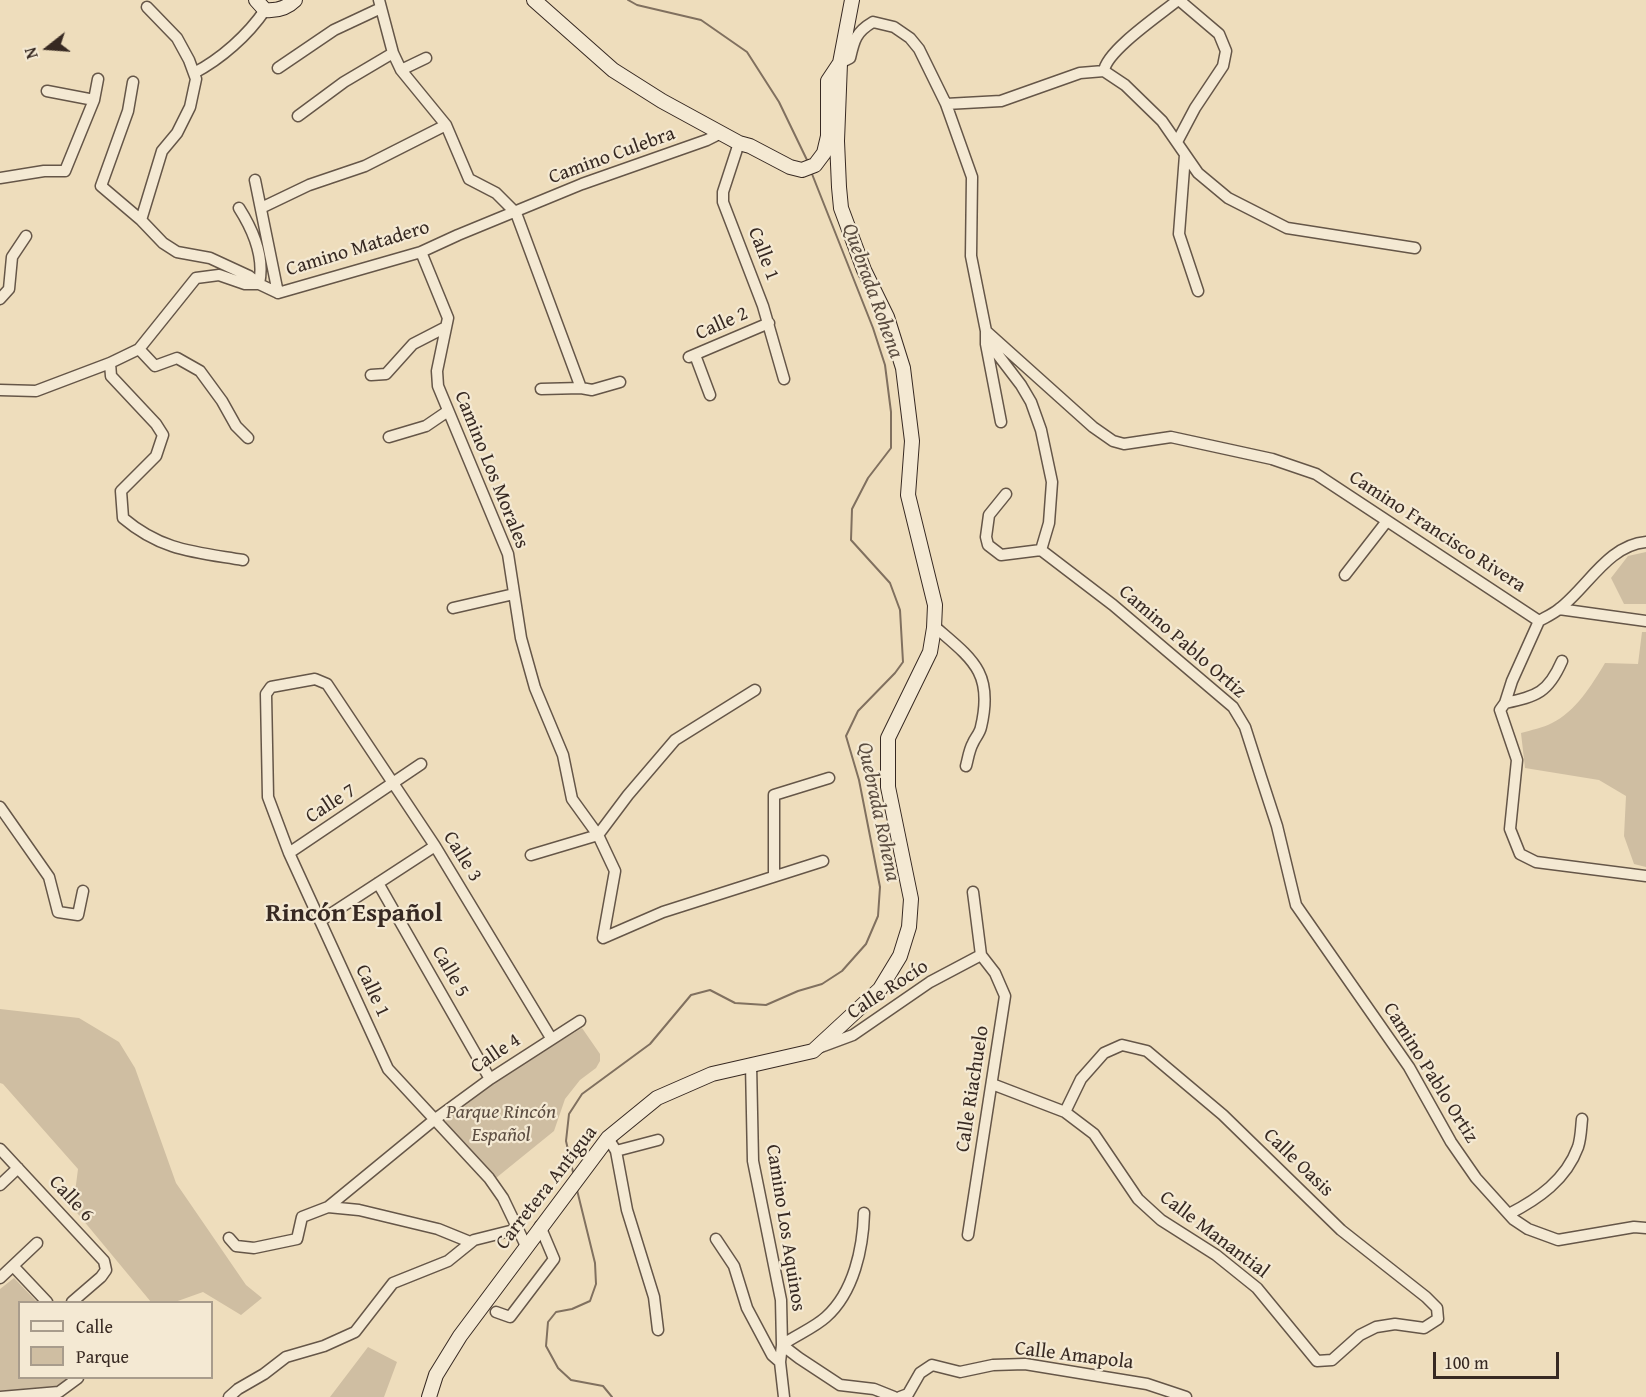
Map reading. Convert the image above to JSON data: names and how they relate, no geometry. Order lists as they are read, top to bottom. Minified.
{"streets":{"street":["Camino Culebra","Camino Matadero","Calle 1","Calle 2","Camino Los Morales","Camino Francisco Rivera","Camino Pablo Ortiz","Calle 7","Calle 3","Calle 5","Calle Rocío","Calle 4","Calle Riachuelo","Calle Oasis","Carretera Antigua","Calle 6","Camino Los Aquinos","Calle Manantial","Calle Amapola"]},"crossings":[["Camino Culebra","Camino Matadero"],["Camino Matadero","Camino Los Morales"],["Calle 1","Calle 2"],["Calle 1","Calle 7"],["Calle 1","Calle 3"],["Calle 1","Calle 4"],["Calle 1","Carretera Antigua"],["Calle 7","Calle 3"],["Calle 3","Calle 4"],["Calle 5","Calle 4"],["Calle Rocío","Calle Riachuelo"],["Calle Rocío","Carretera Antigua"],["Calle Riachuelo","Calle Manantial"],["Calle Oasis","Calle Manantial"],["Carretera Antigua","Camino Los Aquinos"]],"districts":["Rincón Español"],"water":["Quebrada Rohena"],"parks":["Parque Rincón Español"],"legend":["Calle","Parque"],"scale_bar":"100 m","north":"left"}
